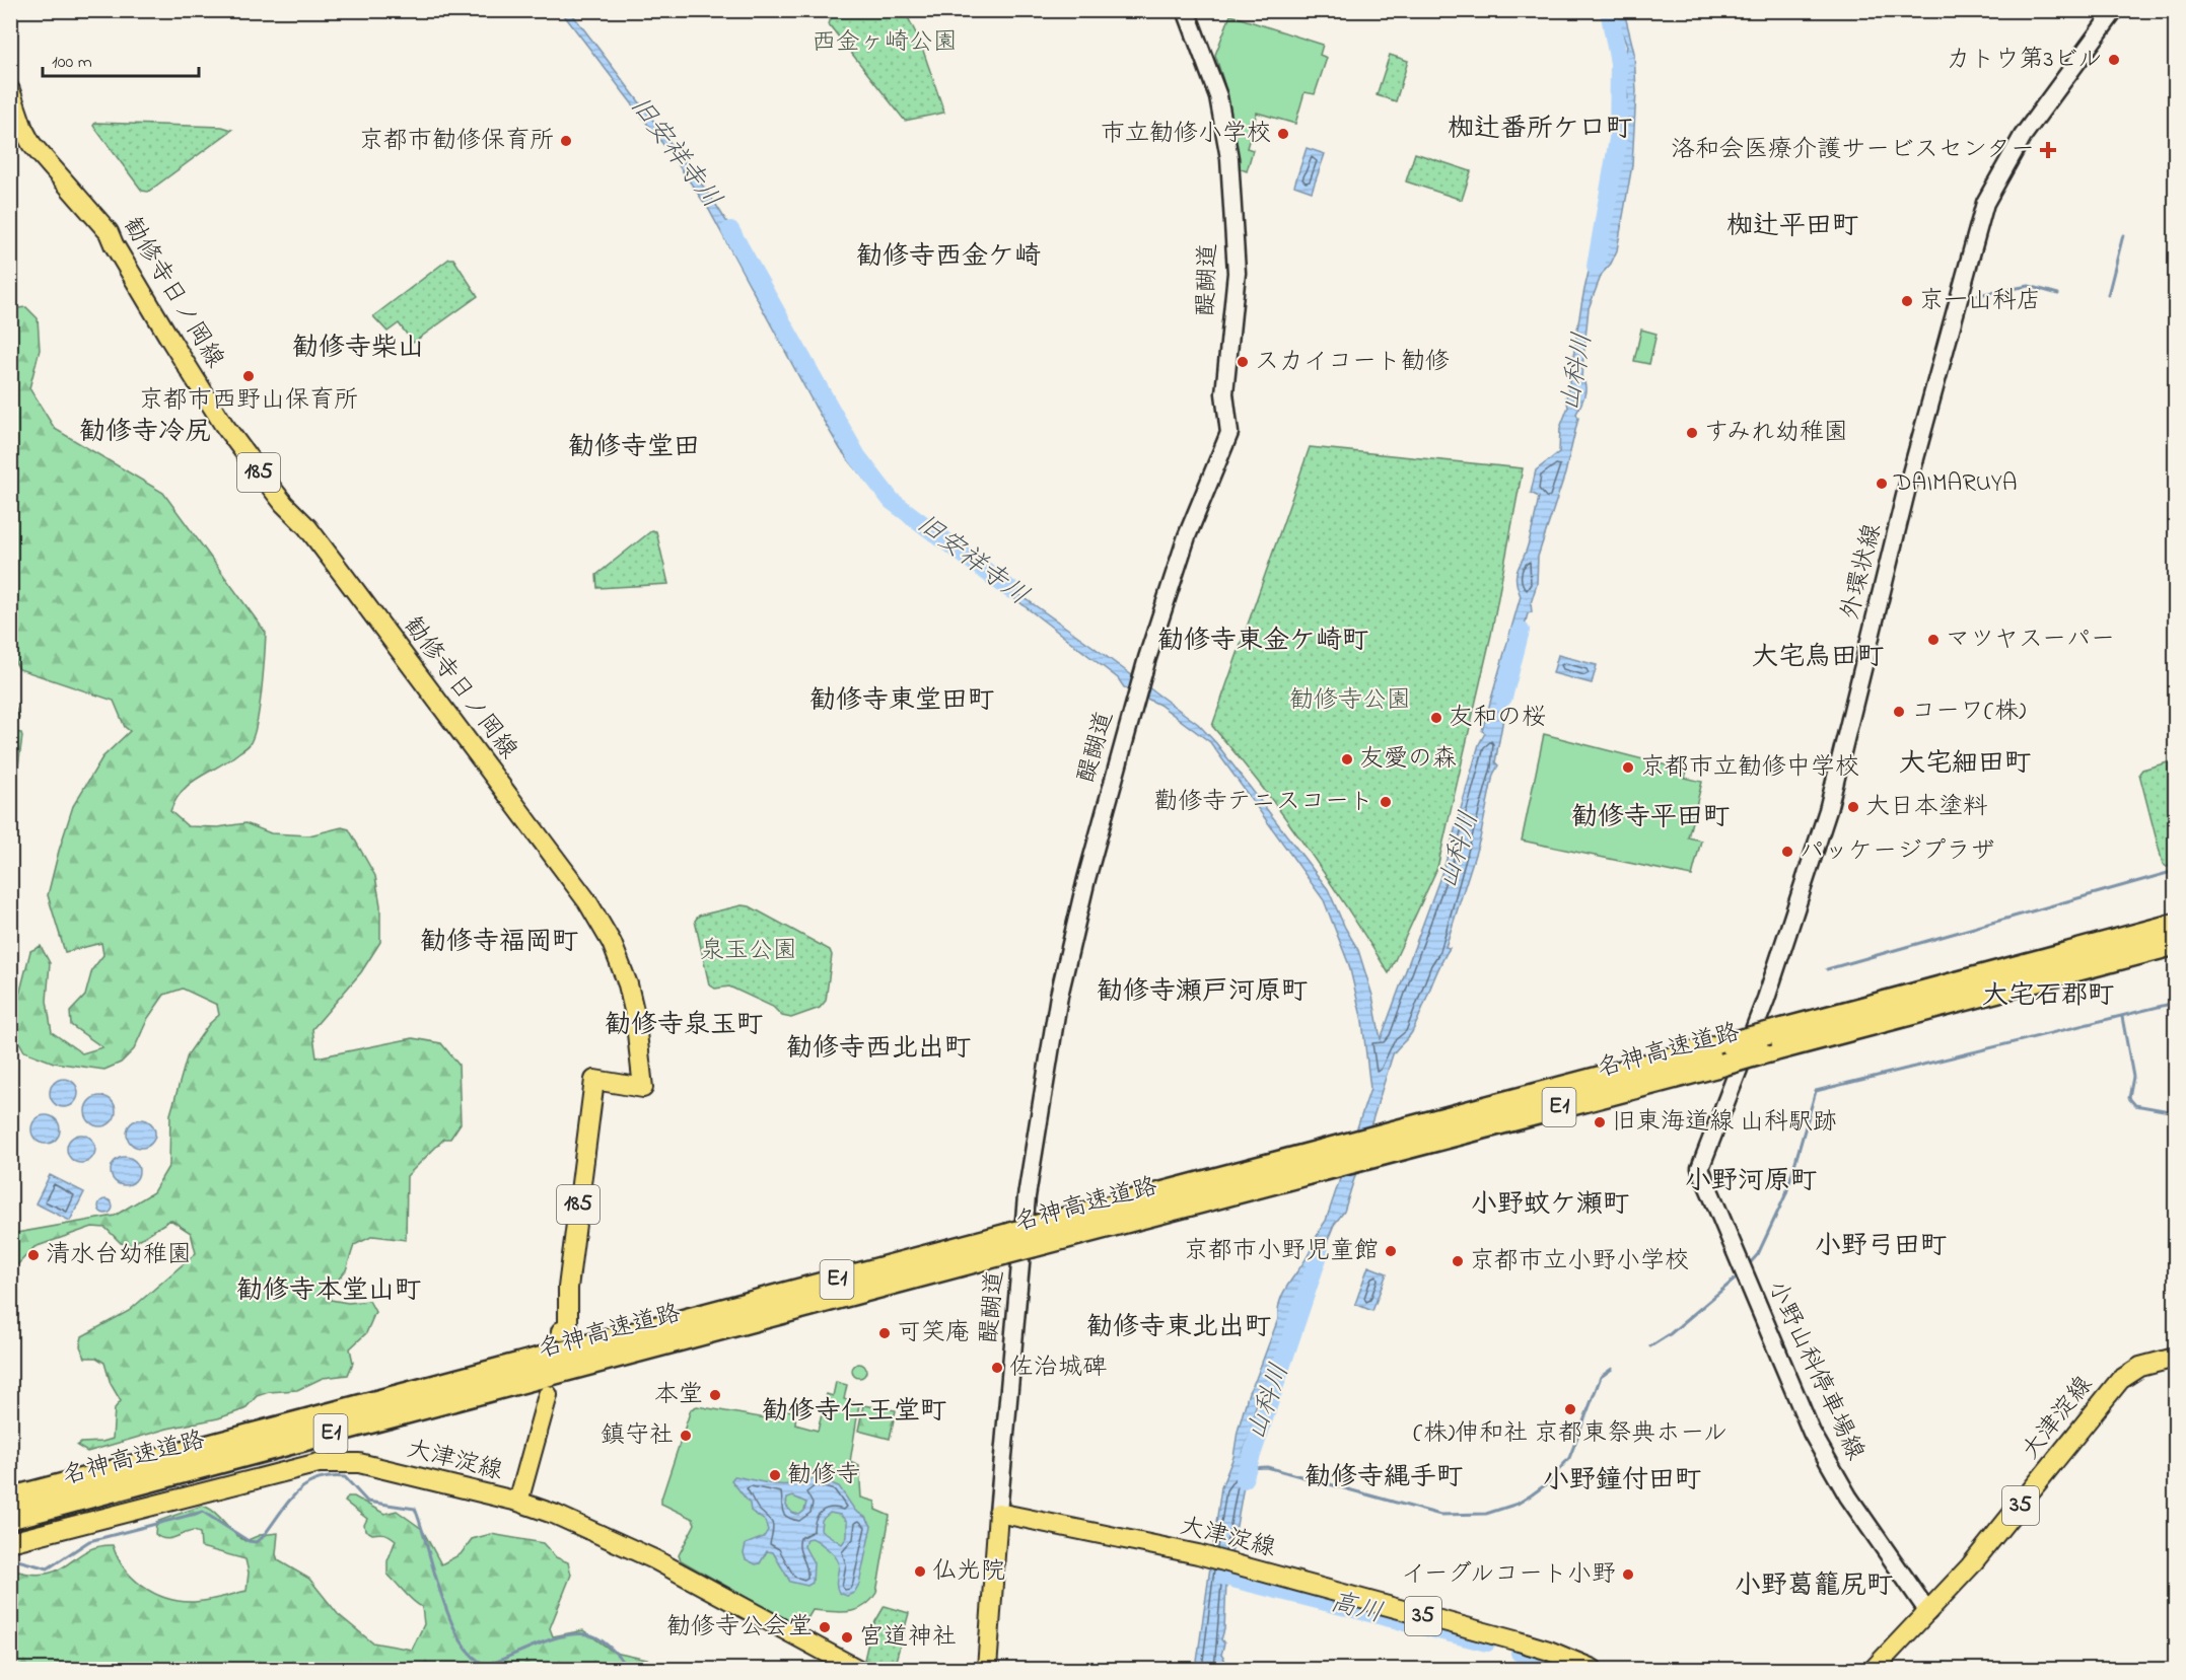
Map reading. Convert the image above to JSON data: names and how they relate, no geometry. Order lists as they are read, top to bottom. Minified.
{"streets":{"highway":["名神高速道路","E1"],"main road":["醍醐道","勧修寺日ノ岡線","185","外環状線","小野山科停車場線","大津淀線","35"]},"crossings":[["醍醐道","大津淀線"],["外環状線","小野山科停車場線"],["小野山科停車場線","大津淀線"]],"districts":["椥辻番所ケ口町","椥辻平田町","勧修寺西金ケ崎","勧修寺柴山","勧修寺冷尻","勧修寺堂田","勧修寺東金ケ崎町","大宅烏田町","勧修寺東堂田町","大宅細田町","勧修寺平田町","勧修寺福岡町","勧修寺瀬戸河原町","大宅石郡町","勧修寺泉玉町","勧修寺西北出町","小野河原町","小野蚊ケ瀬町","小野弓田町","勧修寺本堂山町","勧修寺東北出町","勧修寺仁王堂町","勧修寺縄手町","小野鐘付田町","小野葛籠尻町"],"water":["旧安祥寺川","山科川","高川"],"parks":["西金ヶ崎公園","勧修寺公園","泉玉公園"],"places":{"other":["カトウ第3ビル","市立勧修小学校","京都市勧修保育所","京一山科店","スカイコート勧修","京都市西野山保育所","すみれ幼稚園","DAIMARUYA","マツヤスーパー","コーワ(株)","友和の桜","友愛の森","京都市立勧修中学校","勸修寺テニスコート","大日本塗料","パッケージプラザ","旧東海道線 山科駅跡","京都市小野児童館","清水台幼稚園","京都市立小野小学校","可笑庵","佐治城碑","本堂","(株)伸和社 京都東祭典ホール","鎮守社","勧修寺","仏光院","イーグルコート小野","勧修寺公会堂","宮道神社"],"health":["洛和会医療介護サービスセンター"]},"scale_bar":"100 m"}
